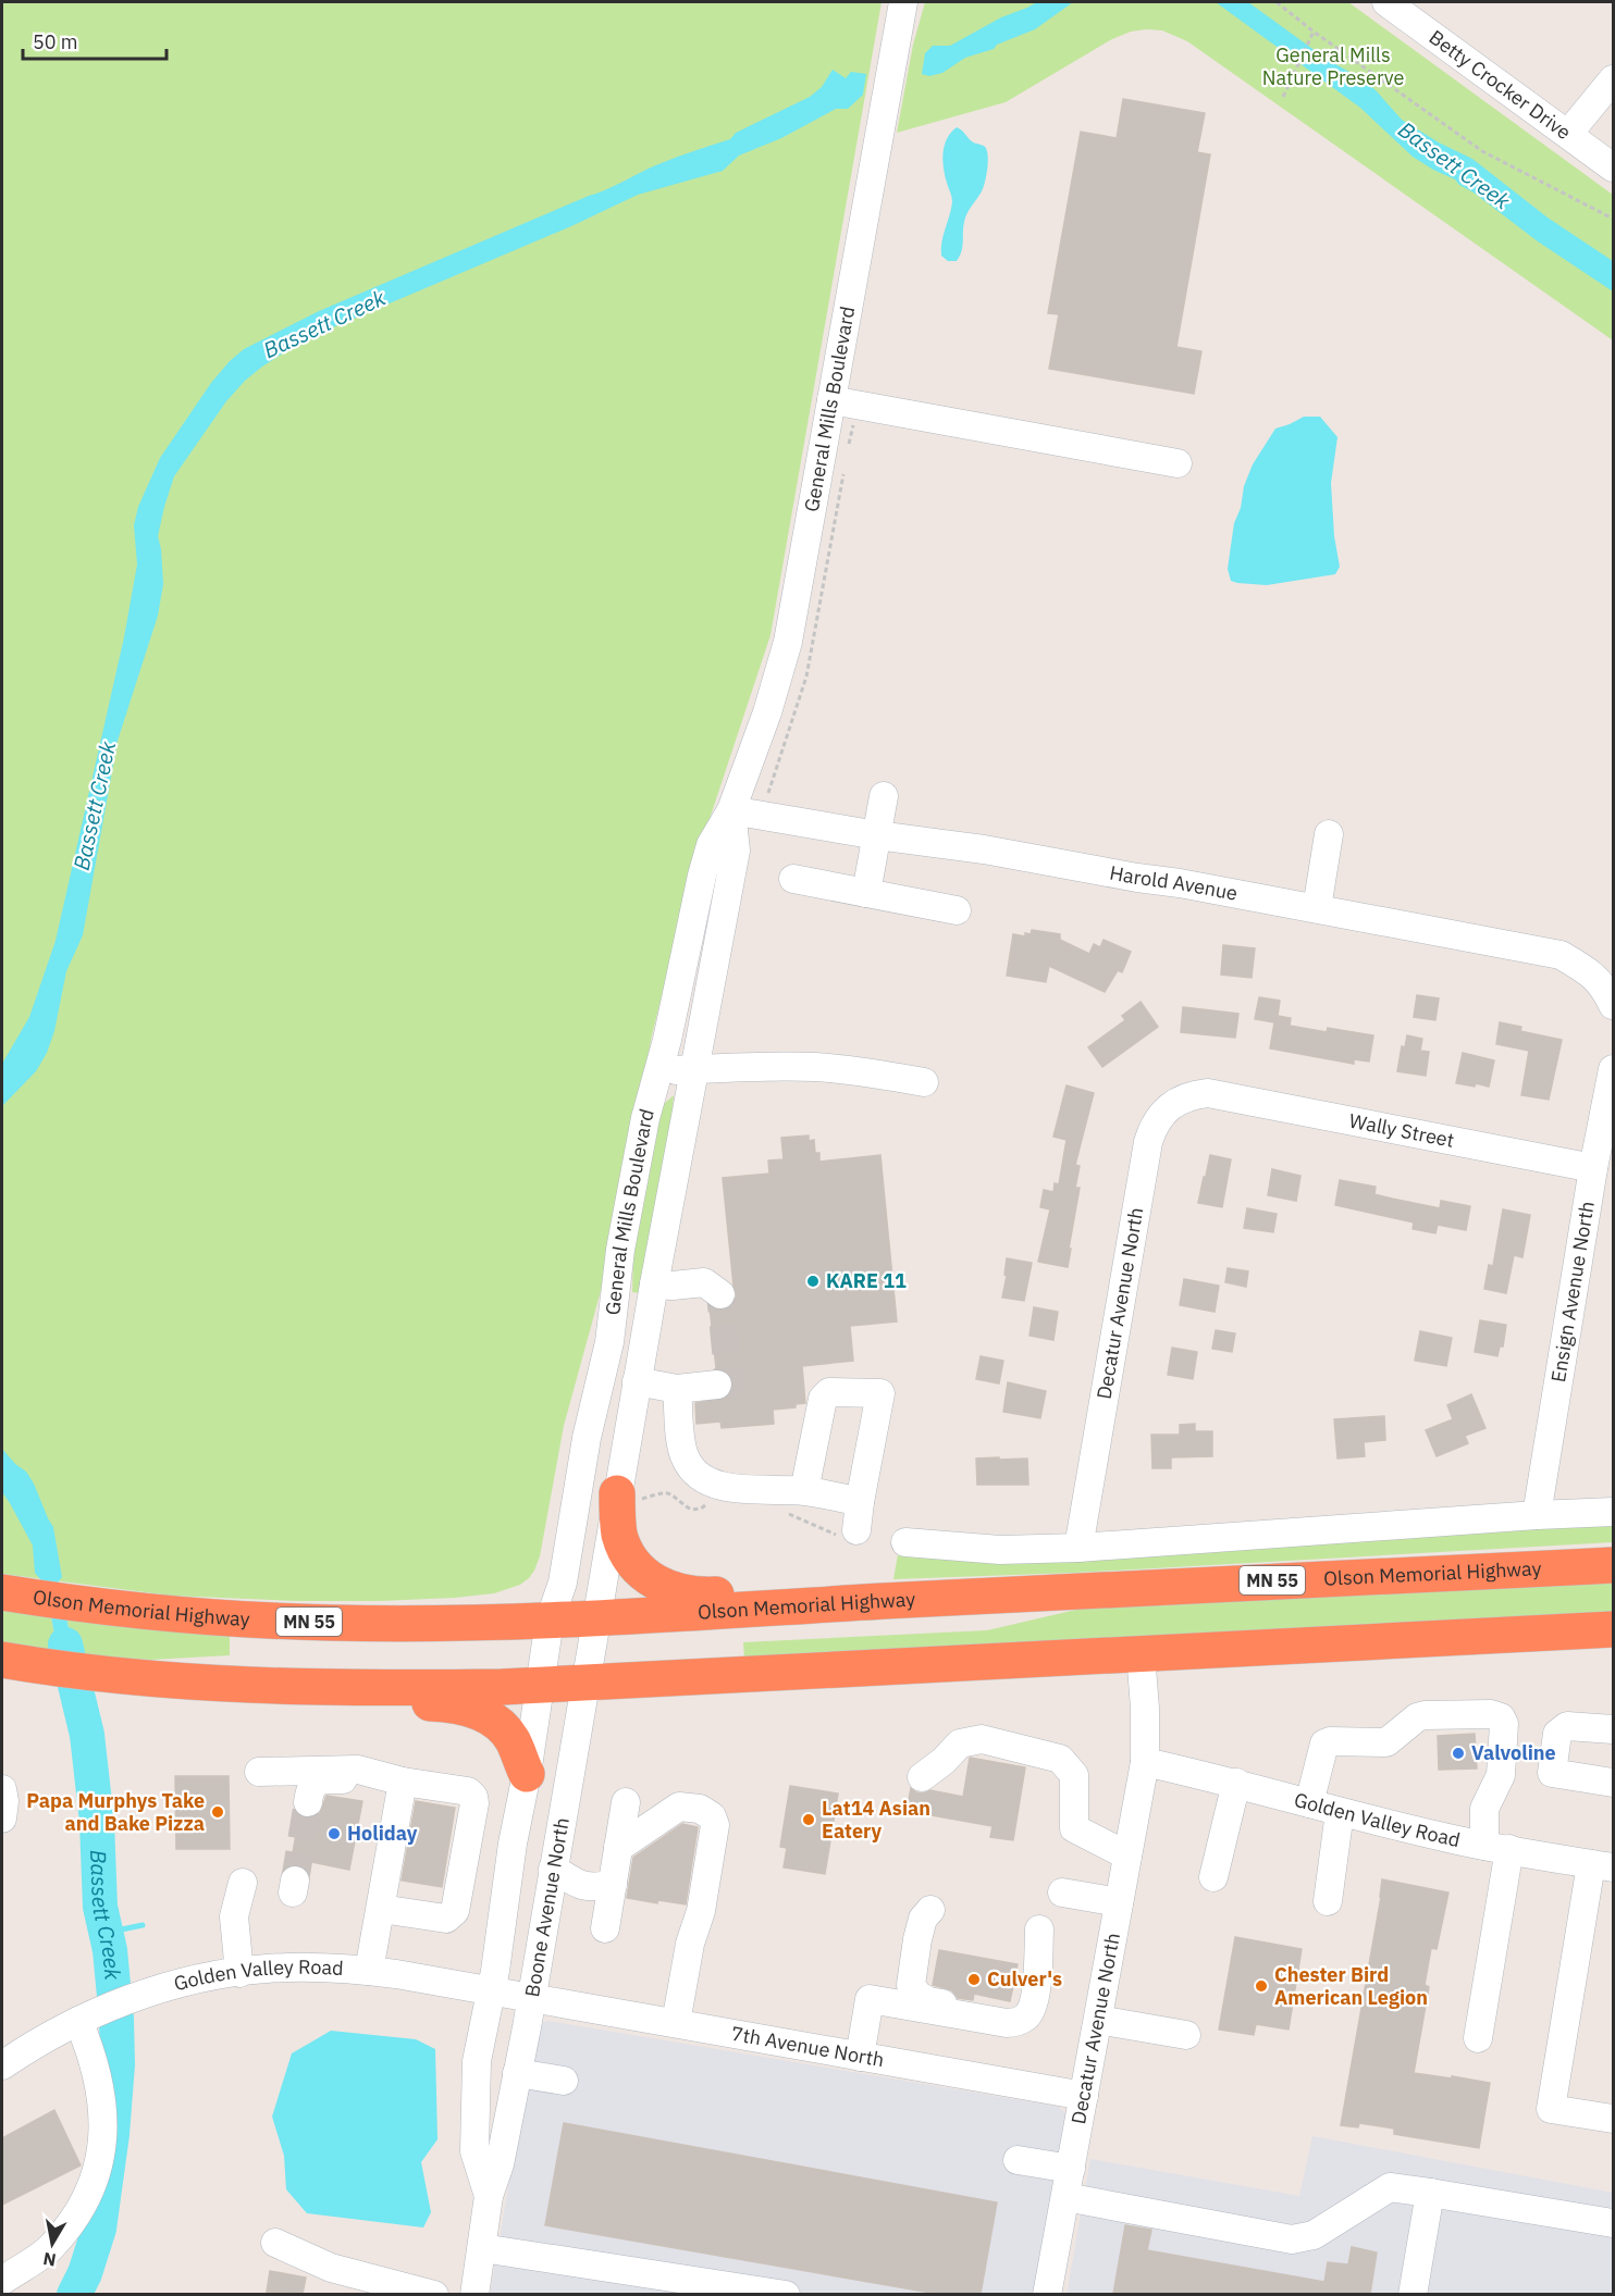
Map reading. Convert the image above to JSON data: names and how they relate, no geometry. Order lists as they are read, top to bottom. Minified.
{"streets":{"highway":["Olson Memorial Highway","MN 55"],"street":["Betty Crocker Drive","General Mills Boulevard","Harold Avenue","Wally Street","Ensign Avenue North","Decatur Avenue North","Golden Valley Road","Boone Avenue North","7th Avenue North"]},"crossings":[["General Mills Boulevard","Harold Avenue"],["General Mills Boulevard","Olson Memorial Highway"],["General Mills Boulevard","Boone Avenue North"],["Wally Street","Ensign Avenue North"],["Wally Street","Decatur Avenue North"],["Decatur Avenue North","Golden Valley Road"],["Decatur Avenue North","7th Avenue North"],["Olson Memorial Highway","Boone Avenue North"],["Golden Valley Road","Boone Avenue North"],["Golden Valley Road","7th Avenue North"],["Boone Avenue North","7th Avenue North"]],"water":["Bassett Creek"],"parks":["General Mills Nature Preserve"],"places":["KARE 11","Valvoline","Papa Murphys Take and Bake Pizza","Lat14 Asian Eatery","Holiday","Culver's","Chester Bird American Legion"],"scale_bar":"50 m","north":"bottom"}
